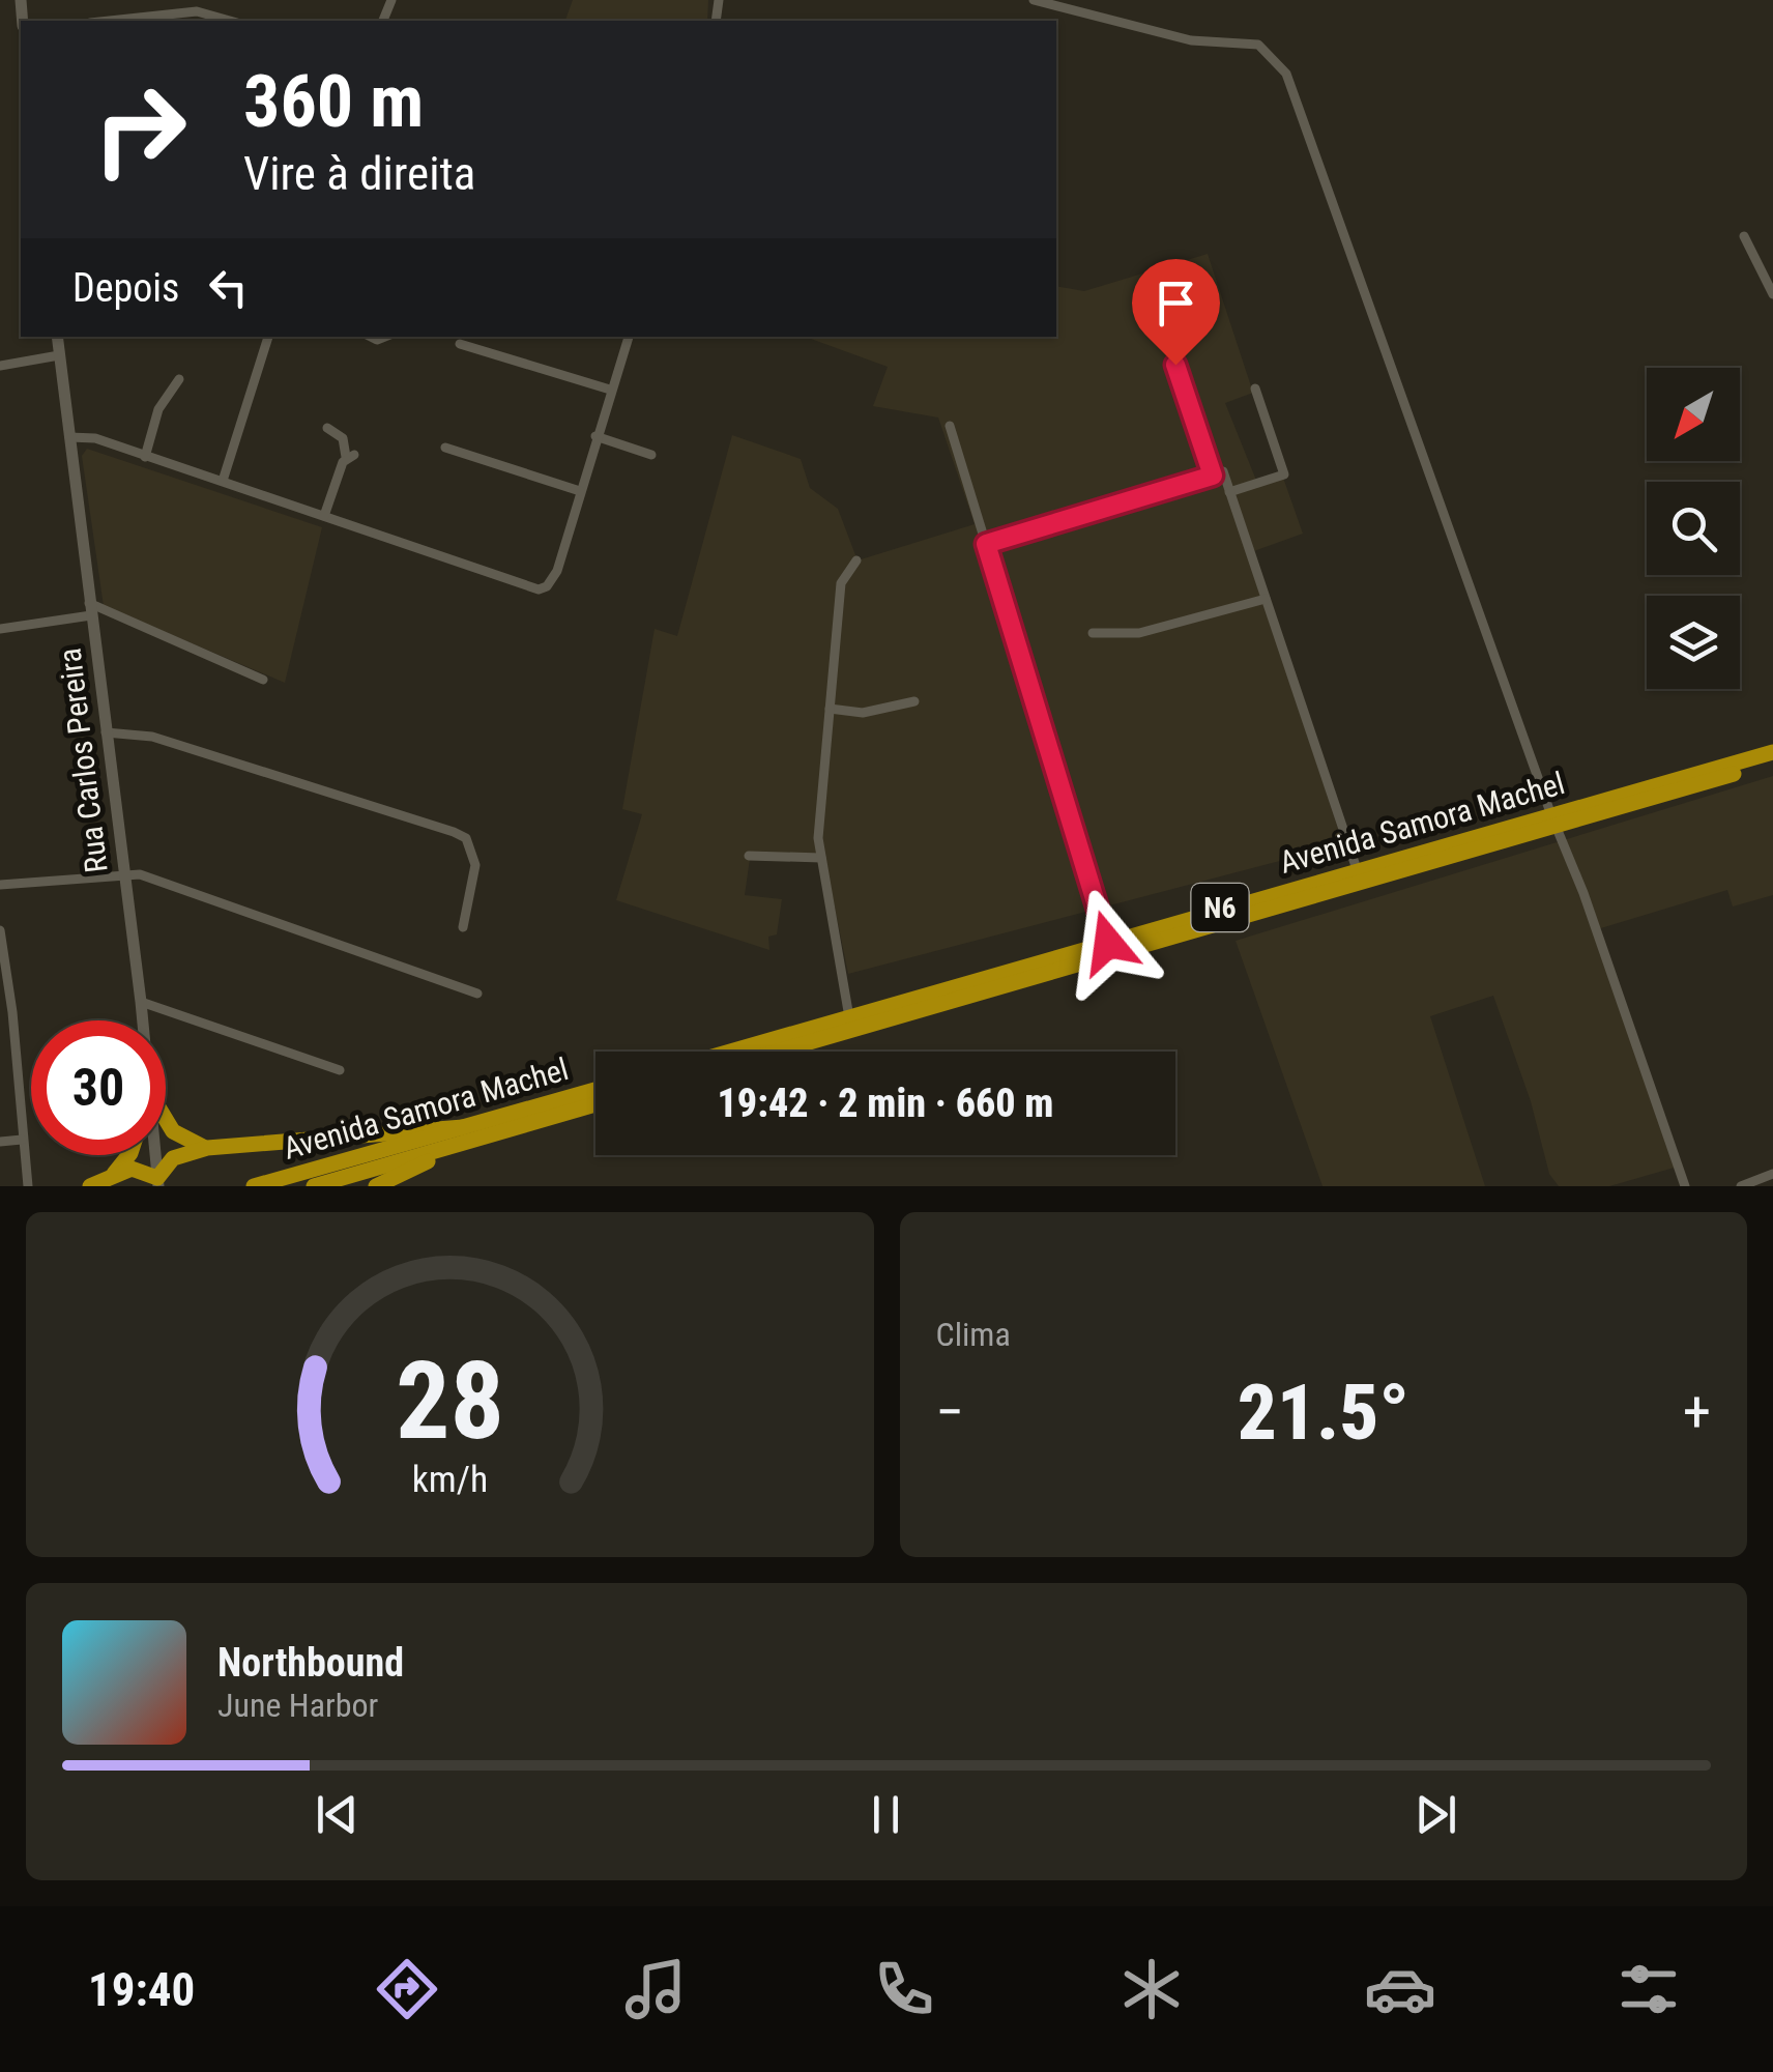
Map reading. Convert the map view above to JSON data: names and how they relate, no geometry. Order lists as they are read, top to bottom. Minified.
{"streets":{"highway":["Avenida Samora Machel","N6"],"main road":["Rua Carlos Pereira"]},"north":"bottom left","page":{"turn":["360 m","Vire à direita"],"then":"Depois","limit":"30","trip":"19:42 · 2 min · 660 m","tile":"Clima","heat":["−","21.5°","+"],"song":["Northbound","June Harbor"],"tabs":"19:40","gauge":["28","km/h"]}}
